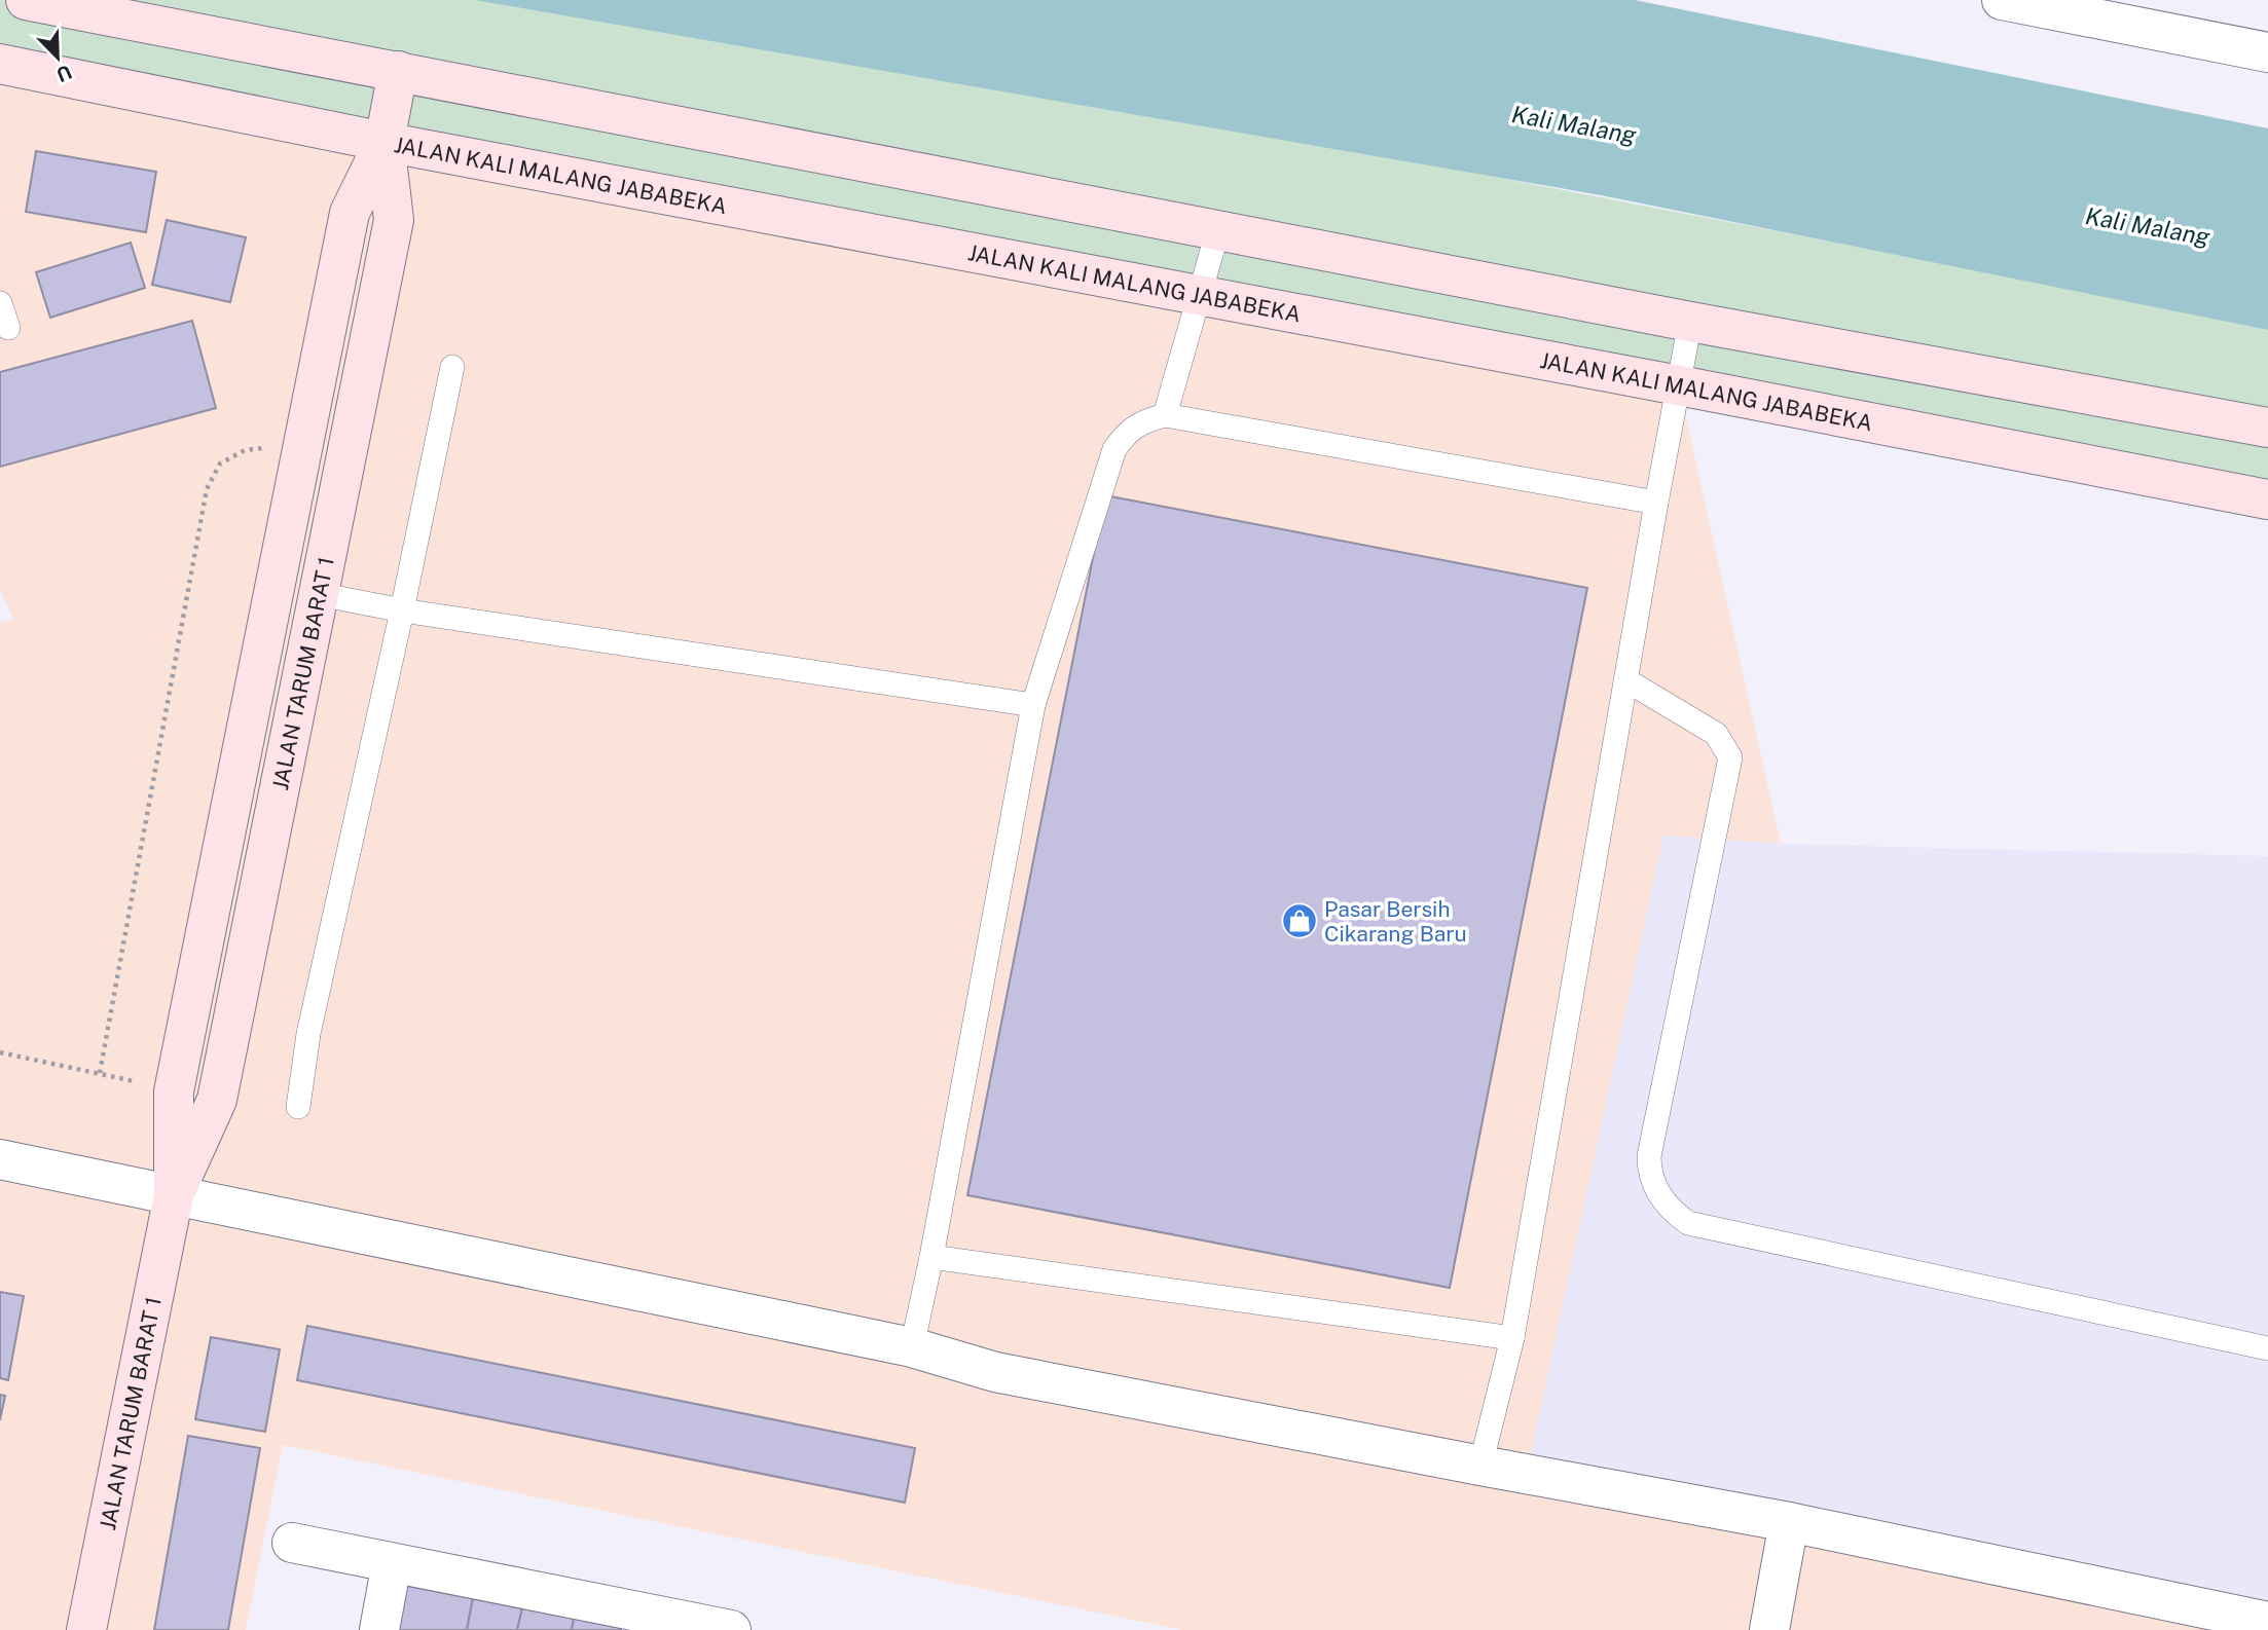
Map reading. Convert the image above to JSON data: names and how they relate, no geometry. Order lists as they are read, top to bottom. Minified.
{"streets":{"main road":["JALAN KALI MALANG JABABEKA","JALAN TARUM BARAT 1"]},"crossings":[["JALAN KALI MALANG JABABEKA","JALAN TARUM BARAT 1"]],"water":["Kali Malang"],"places":{"shop":["Pasar Bersih Cikarang Baru"]},"north":"bottom right"}
